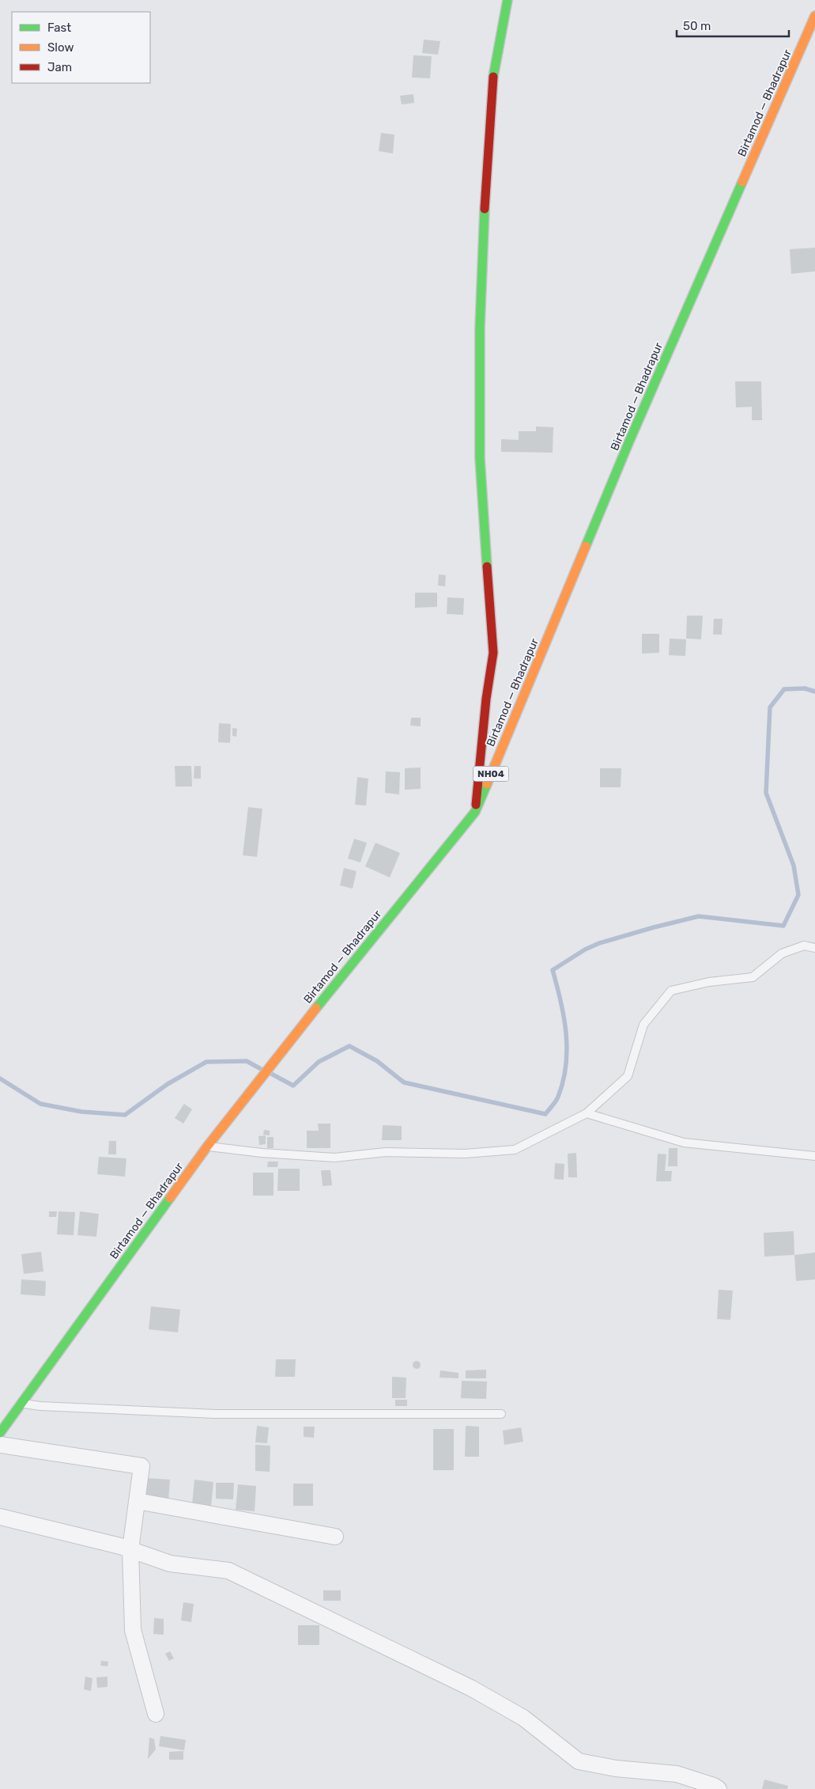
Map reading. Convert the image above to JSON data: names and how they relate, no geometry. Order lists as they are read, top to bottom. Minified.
{"streets":{"main road":["Birtamod — Bhadrapur","NH04"]},"legend":["Fast","Slow","Jam"],"scale_bar":"50 m"}
